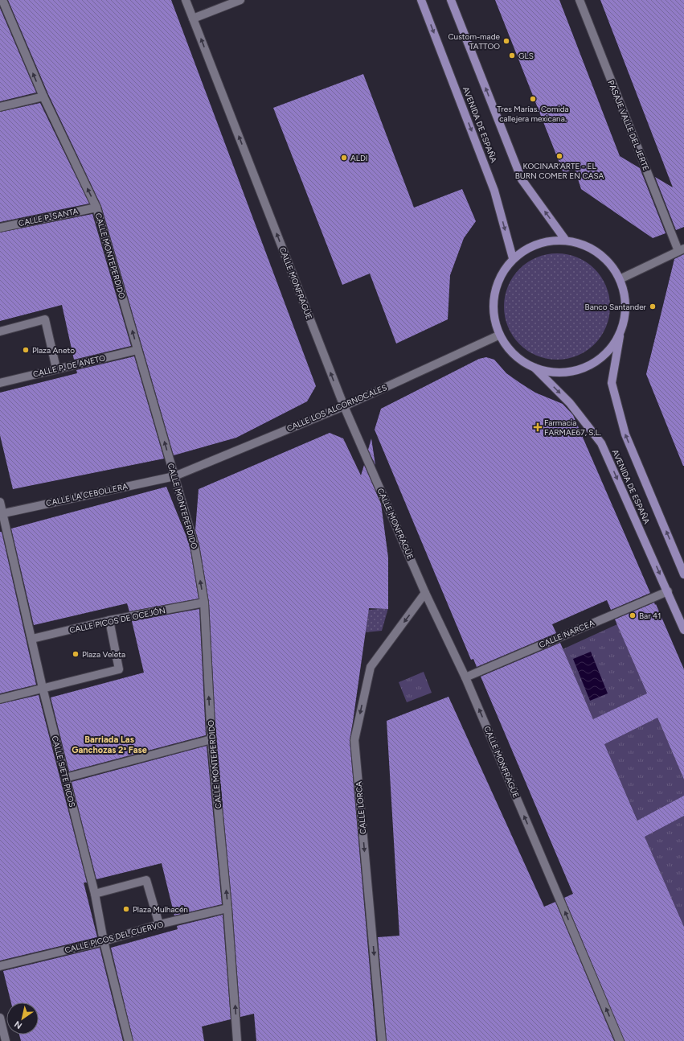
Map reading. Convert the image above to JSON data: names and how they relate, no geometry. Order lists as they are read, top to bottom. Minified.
{"streets":{"main road":["AVENIDA DE ESPAÑA"],"street":["PASAJE VALLE DEL JERTE","CALLE P. SANTA","CALLE MONTEPERDIDO","CALLE MONFRAGÜE","CALLE P. DE ANETO","CALLE LOS ALCORNOCALES","CALLE LA CEBOLLERA","CALLE PICOS DE OCEJÓN","CALLE NARCEA","CALLE SIETE PICOS","CALLE LORCA","CALLE PICOS DEL CUERVO"]},"crossings":[["AVENIDA DE ESPAÑA","CALLE NARCEA"],["CALLE P. SANTA","CALLE MONTEPERDIDO"],["CALLE MONTEPERDIDO","CALLE P. DE ANETO"],["CALLE MONTEPERDIDO","CALLE LOS ALCORNOCALES"],["CALLE MONTEPERDIDO","CALLE LA CEBOLLERA"],["CALLE MONTEPERDIDO","CALLE PICOS DE OCEJÓN"],["CALLE MONTEPERDIDO","CALLE PICOS DEL CUERVO"],["CALLE MONFRAGÜE","CALLE LOS ALCORNOCALES"],["CALLE MONFRAGÜE","CALLE NARCEA"],["CALLE MONFRAGÜE","CALLE LORCA"],["CALLE LOS ALCORNOCALES","CALLE LA CEBOLLERA"],["CALLE LA CEBOLLERA","CALLE SIETE PICOS"],["CALLE PICOS DE OCEJÓN","CALLE SIETE PICOS"],["CALLE SIETE PICOS","CALLE PICOS DEL CUERVO"]],"one_way":["CALLE MONTEPERDIDO","CALLE MONFRAGÜE","CALLE LORCA"],"districts":["Barriada Las Ganchozas 2ª Fase"],"places":{"other":["Custom-made TATTOO","GLS","Tres Marías. Comida callejera mexicana.","KOCINAR'ARTE - EL BURN COMER EN CASA","ALDI","Banco Santander","Plaza Aneto","Bar 41","Plaza Veleta","Plaza Mulhacén"],"health":["Farmacia FARMAE67, S.L."]},"north":"bottom left"}
